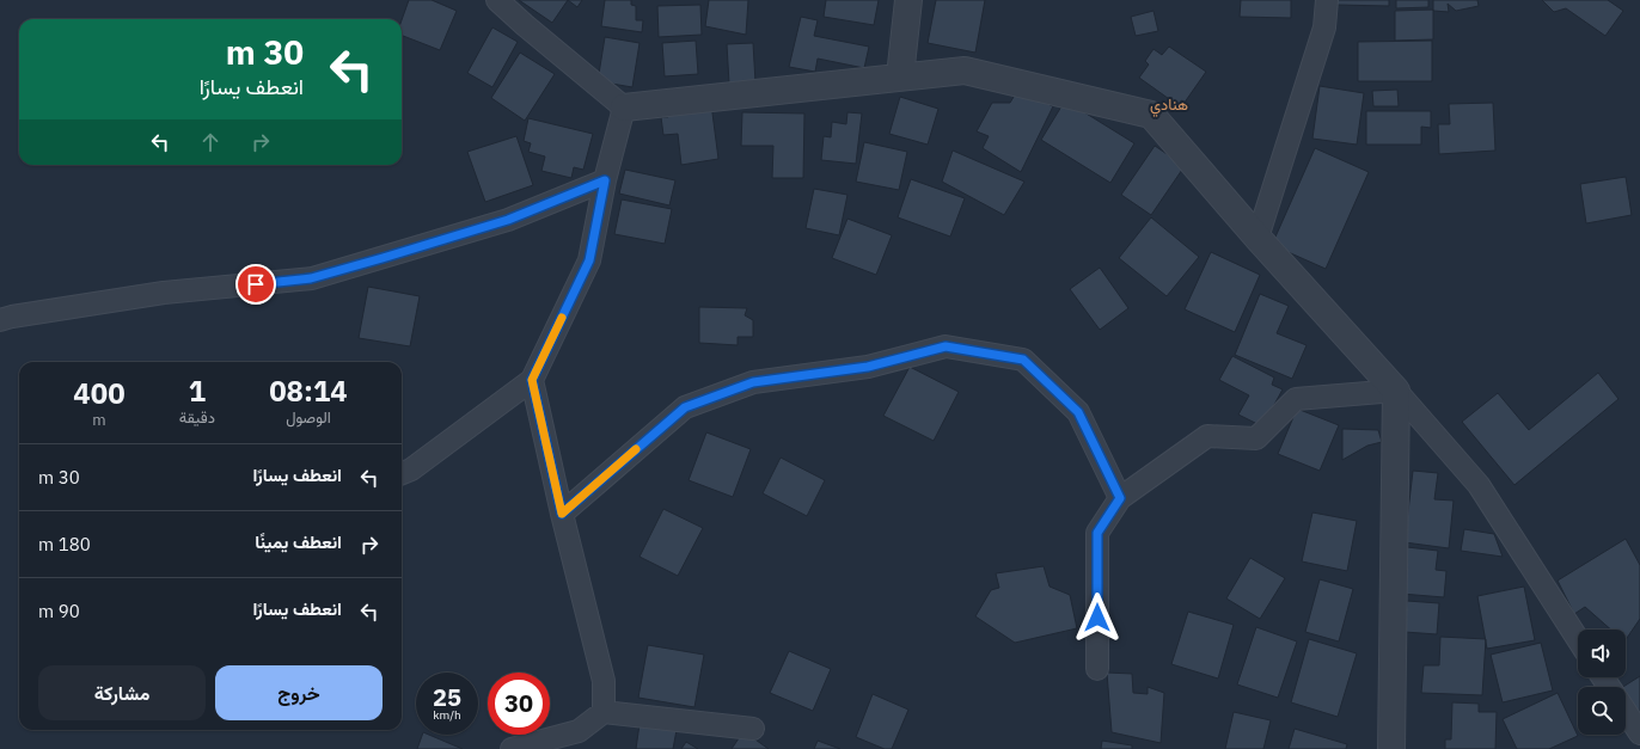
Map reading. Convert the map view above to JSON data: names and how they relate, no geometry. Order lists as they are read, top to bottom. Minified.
{"districts":["هنادي"],"page":{"turn":["30 m","انعطف يسارًا"],"eta":["08:14","الوصول","1","دقيقة","400","m"],"list":[{"name":"انعطف يسارًا","value":"30 m"},{"name":"انعطف يمينًا","value":"180 m"},{"name":"انعطف يسارًا","value":"90 m"}],"buttons":["خروج","مشاركة"],"speed":"25 km/h","limit":"30"}}
